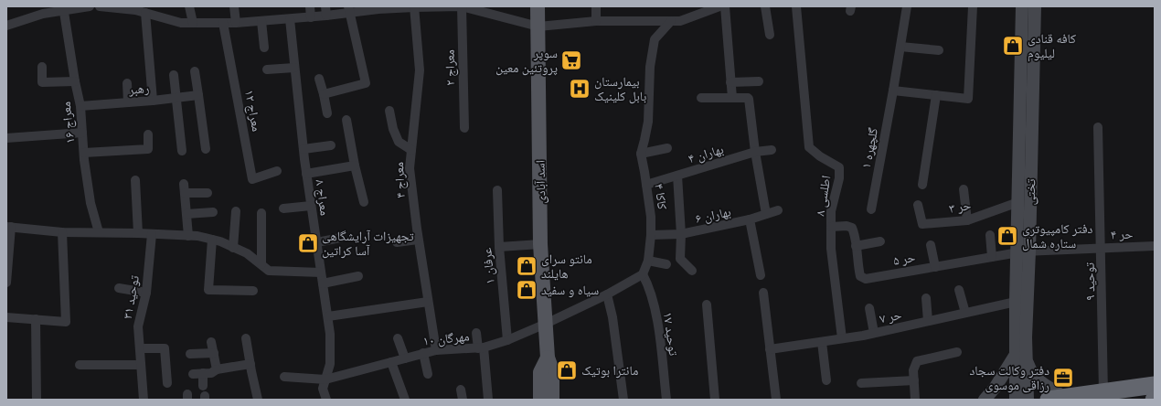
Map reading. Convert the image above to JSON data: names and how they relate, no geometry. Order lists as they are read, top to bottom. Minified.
{"streets":{"main road":["اسد آبادی","تختی"],"street":["معراج ۲","رهبر","معراج ۱۲","معراج ۱۶","گلچهره ۱","بهاران ۴","معراج ۴","اطلسی ۸","کاکا ۴","معراج ۸","حر ۳","بهاران ۶","حر ۴","حر ۵","عرفان ۱","توحید ۹","توحید ۳۱","حر ۷","توحید ۱۷","مهرگان ۱۰"]},"crossings":[["رهبر","معراج ۱۶"],["بهاران ۴","کاکا ۴"],["معراج ۴","مهرگان ۱۰"],["اسد آبادی","مهرگان ۱۰"],["تختی","حر ۳"],["تختی","حر ۴"],["تختی","حر ۵"],["تختی","حر ۷"],["اطلسی ۸","حر ۵"],["اطلسی ۸","حر ۷"],["کاکا ۴","بهاران ۶"],["کاکا ۴","توحید ۱۷"],["معراج ۸","مهرگان ۱۰"],["حر ۴","حر ۵"],["حر ۴","توحید ۹"],["عرفان ۱","مهرگان ۱۰"]],"places":{"shop":["کافه قنادی لیلیوم","دفتر کامپیوتری ستاره شمال","تجهیزات آرایشگاهی آسا کراتین","مانتو سرای هایلند","سیاه و سفید","مانترا بوتیک"],"supermarket":["سوپر پروتئین معین"],"hospital":["بیمارستان بابل کلینیک"],"office":["دفتر وکالت سجاد رزاقی موسوی"]}}
